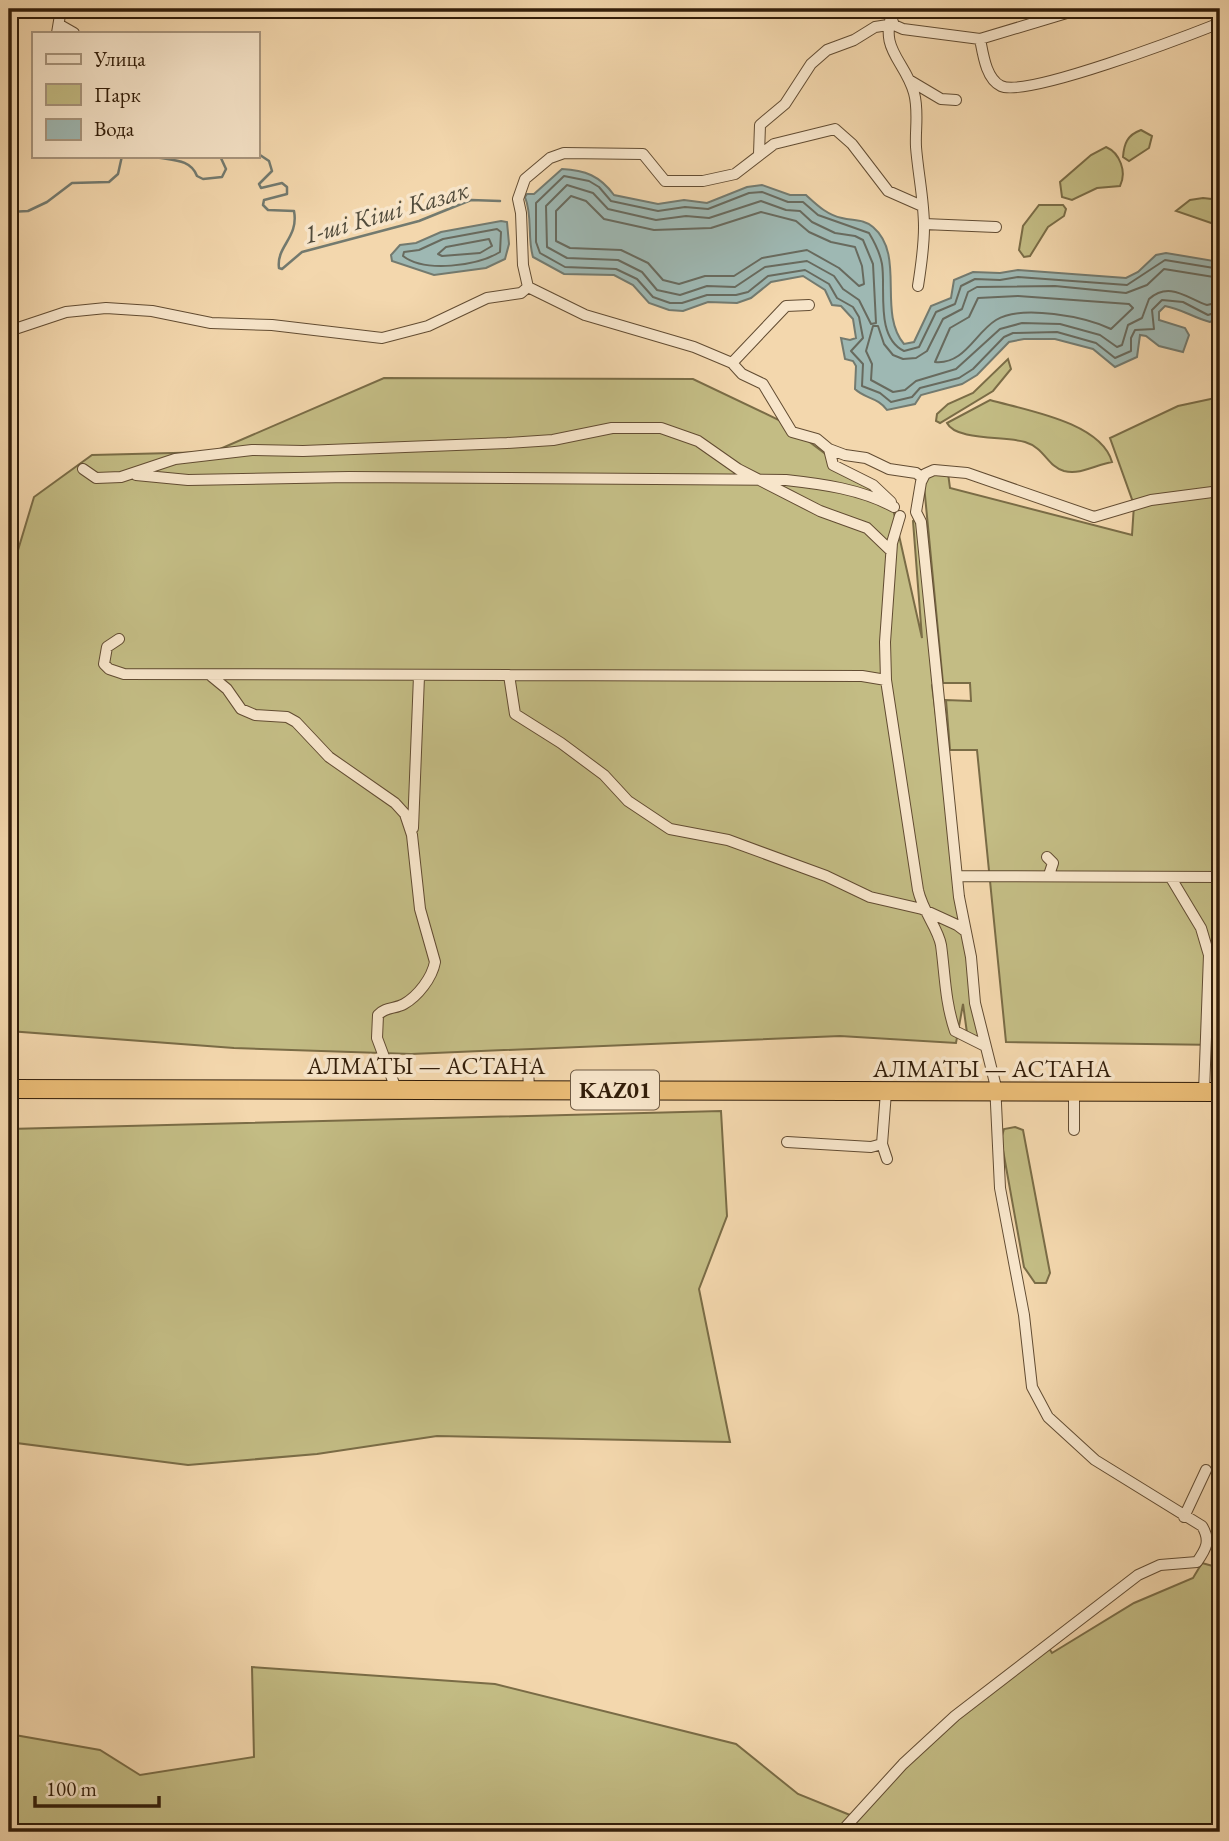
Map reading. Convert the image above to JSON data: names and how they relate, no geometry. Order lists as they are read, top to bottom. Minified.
{"streets":{"highway":["АЛМАТЫ — АСТАНА","KАZ01"]},"water":["1-ші Кіші Казак"],"legend":["Улица","Парк","Вода"],"scale_bar":"100 m"}
